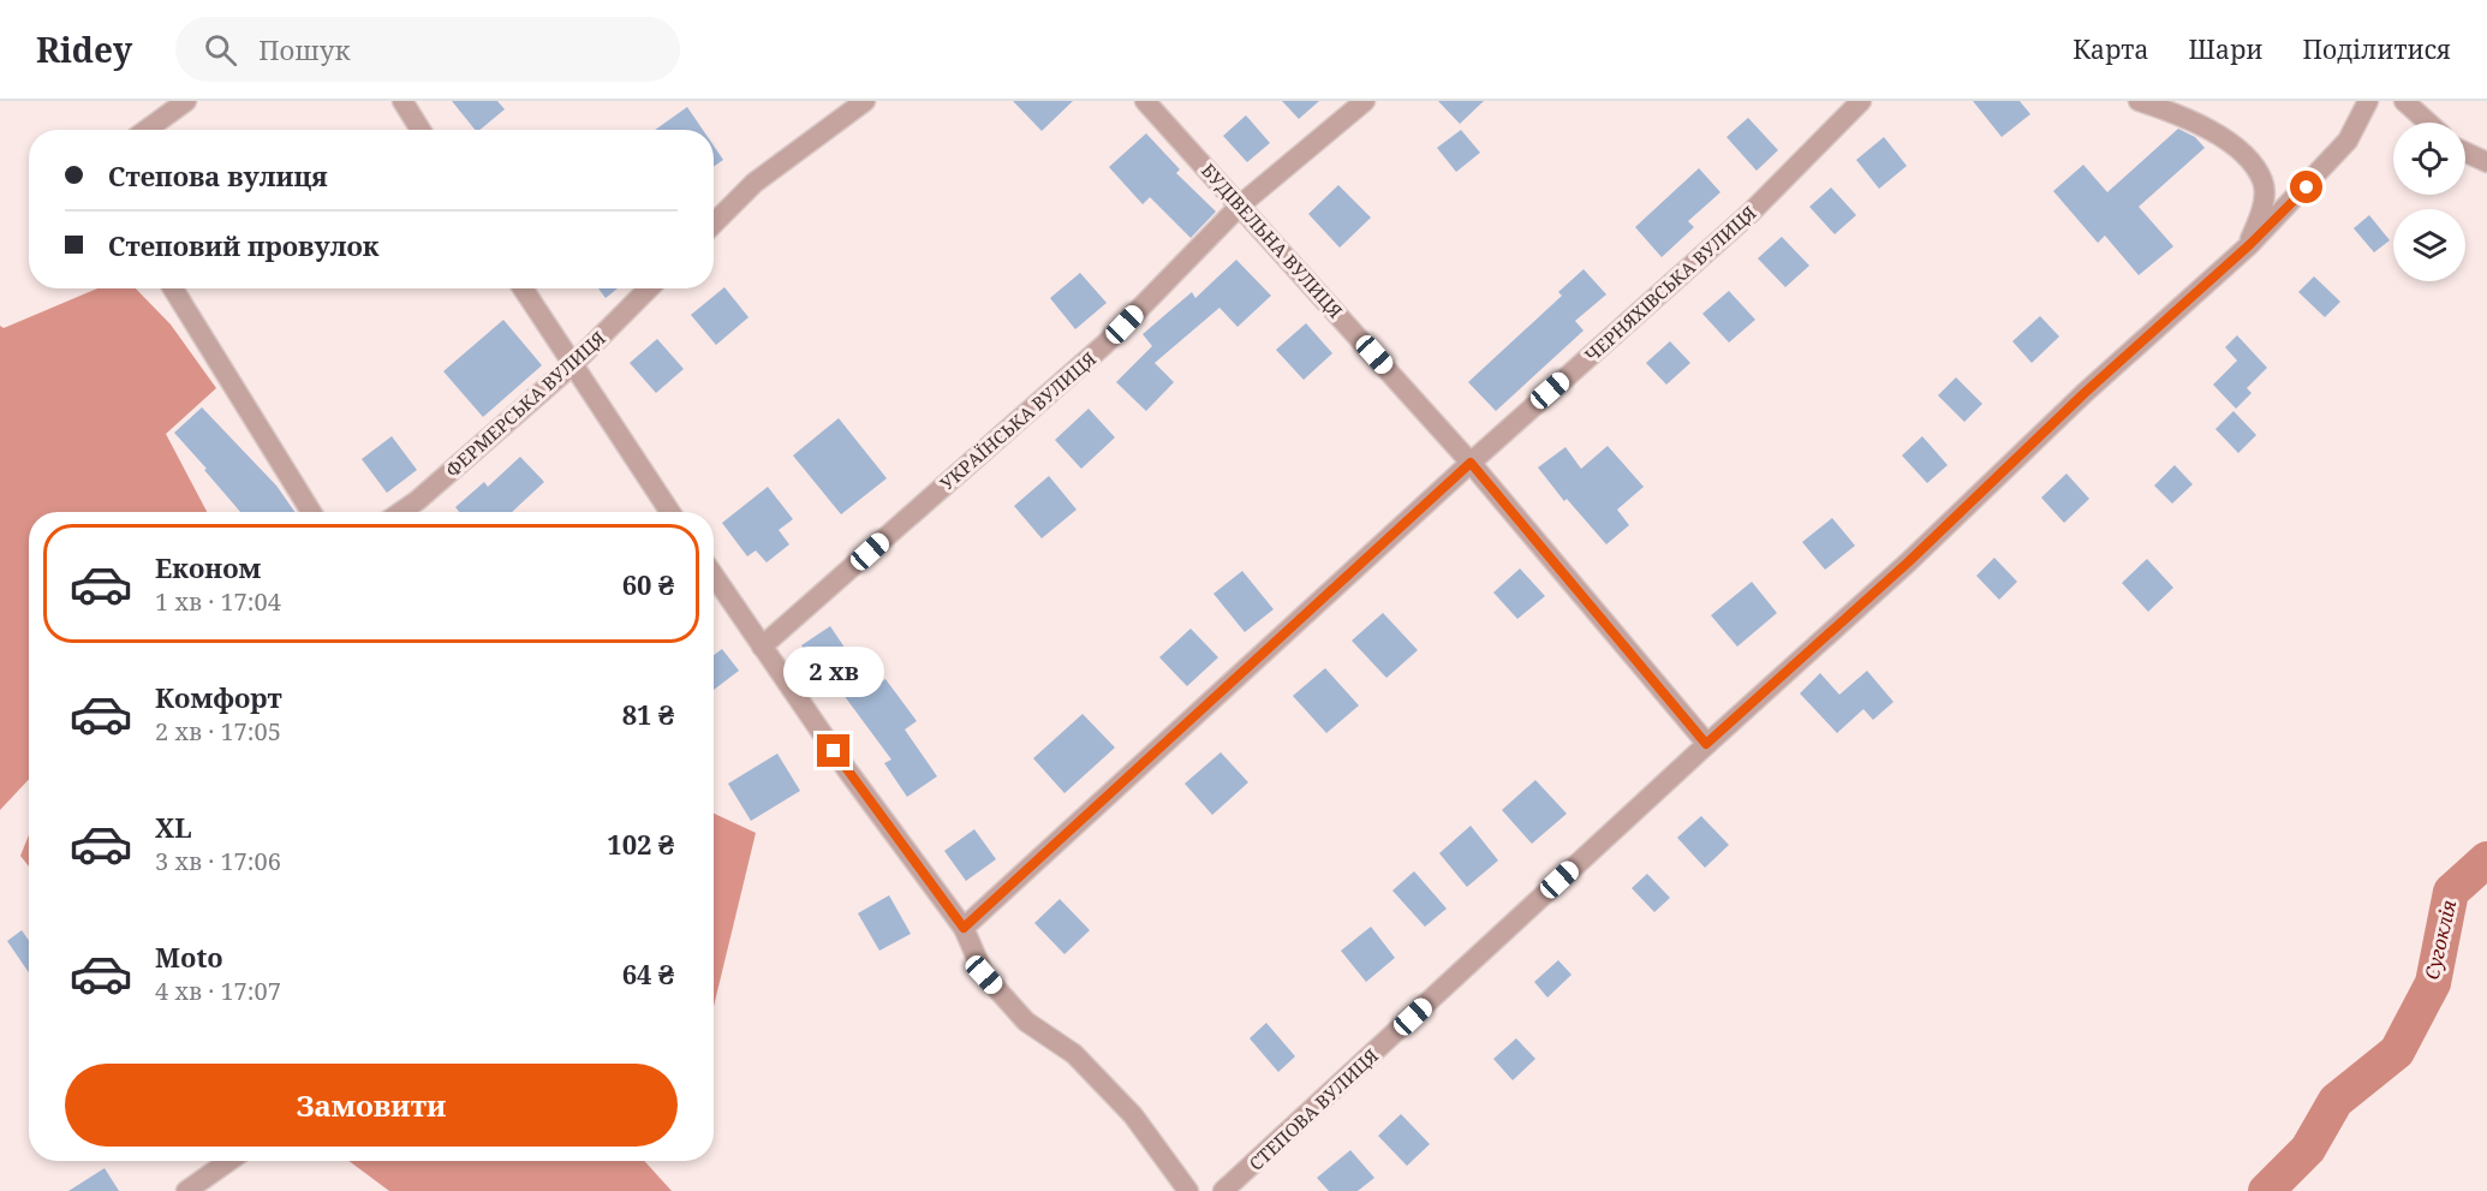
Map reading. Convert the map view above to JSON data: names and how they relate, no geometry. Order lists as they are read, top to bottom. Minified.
{"streets":{"street":["БУДІВЕЛЬНА ВУЛИЦЯ","ЧЕРНЯХІВСЬКА ВУЛИЦЯ","ФЕРМЕРСЬКА ВУЛИЦЯ","УКРАЇНСЬКА ВУЛИЦЯ","СТЕПОВА ВУЛИЦЯ"]},"crossings":[["БУДІВЕЛЬНА ВУЛИЦЯ","ЧЕРНЯХІВСЬКА ВУЛИЦЯ"],["БУДІВЕЛЬНА ВУЛИЦЯ","УКРАЇНСЬКА ВУЛИЦЯ"],["БУДІВЕЛЬНА ВУЛИЦЯ","СТЕПОВА ВУЛИЦЯ"]],"water":["Сугоклія"],"page":{"header":"Ridey","search":"Пошук","nav":["Карта","Шари","Поділитися"],"banner":["Степова вулиця","Степовий провулок"],"list":[{"name":"Економ","note":"1 хв · 17:04","value":"60 ₴"},{"name":"Комфорт","note":"2 хв · 17:05","value":"81 ₴"},{"name":"XL","note":"3 хв · 17:06","value":"102 ₴"},{"name":"Moto","note":"4 хв · 17:07","value":"64 ₴"}],"bubble":"2 хв","buttons":"Замовити"}}
